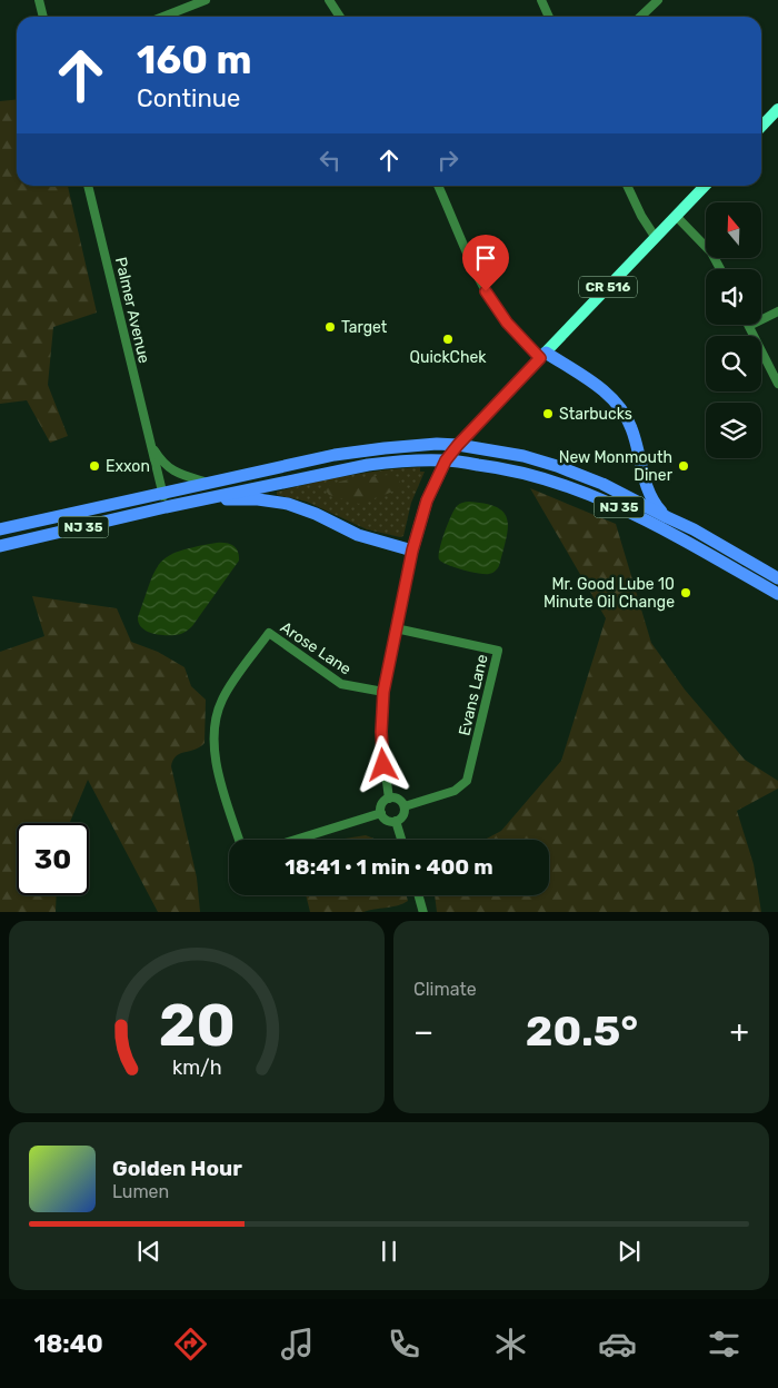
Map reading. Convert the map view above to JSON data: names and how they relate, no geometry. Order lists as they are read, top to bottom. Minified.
{"streets":{"highway":["CR 516","NJ 35"],"street":["Palmer Avenue","Arose Lane","Evans Lane"]},"crossings":[["CR 516","NJ 35"],["Palmer Avenue","NJ 35"]],"places":["Target","QuickChek","Starbucks","Exxon","New Monmouth Diner","Mr. Good Lube 10 Minute Oil Change"],"north":"top","page":{"turn":["160 m","Continue"],"limit":"30","trip":"18:41 · 1 min · 400 m","tile":"Climate","heat":["−","20.5°","+"],"song":["Golden Hour","Lumen"],"tabs":"18:40","gauge":["20","km/h"]}}
